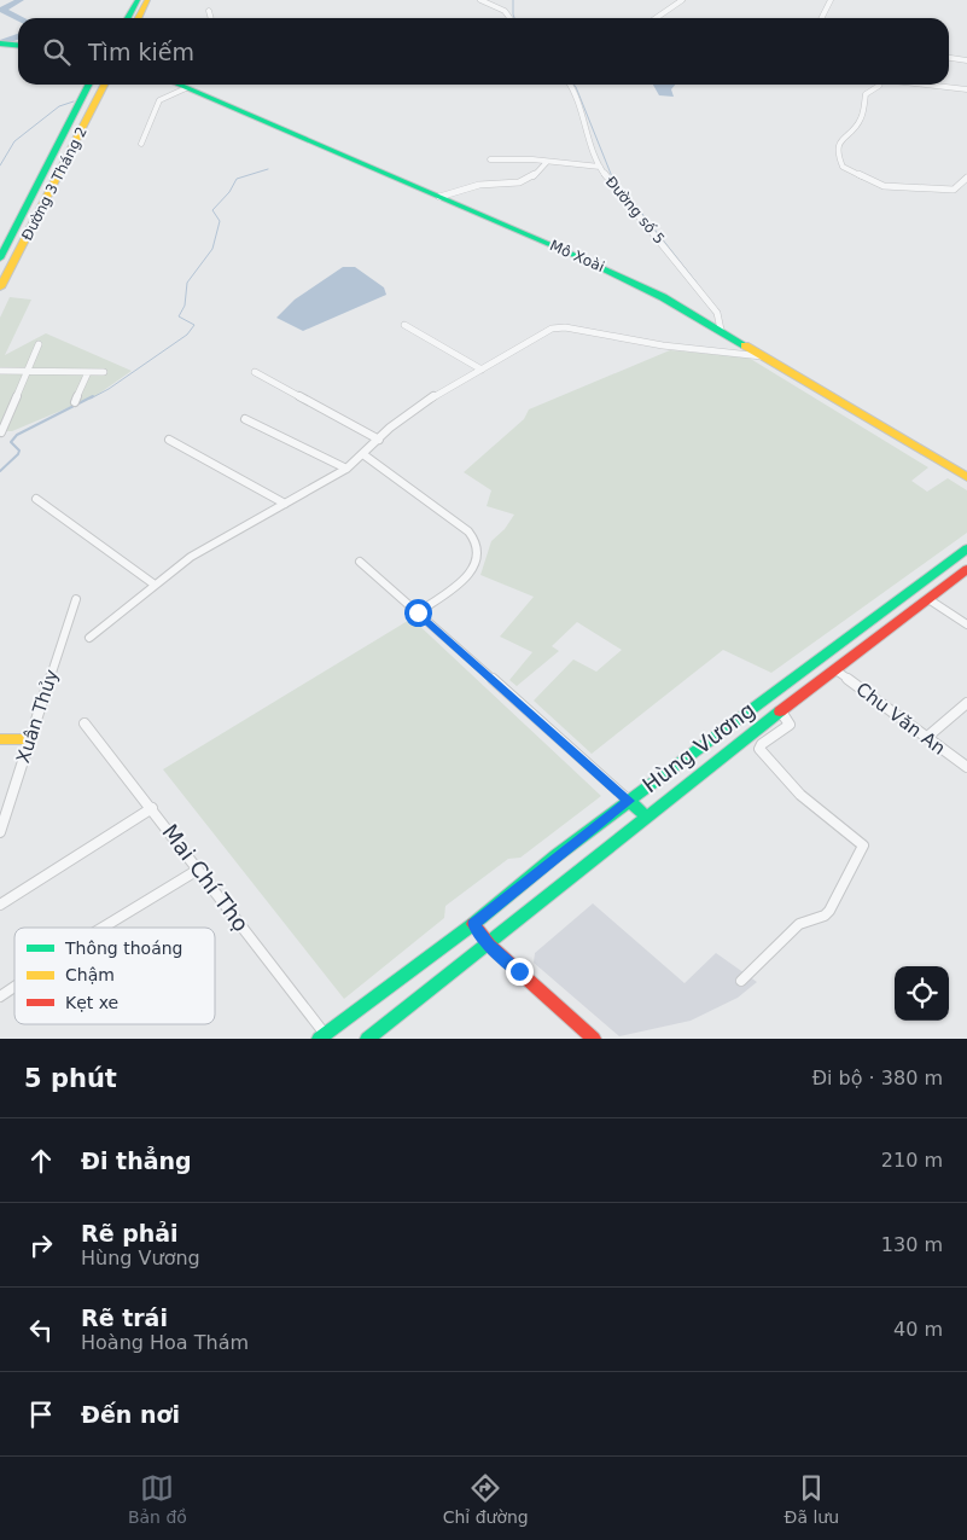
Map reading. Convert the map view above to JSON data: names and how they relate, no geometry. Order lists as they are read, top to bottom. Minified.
{"streets":{"main road":["Đường 3 Tháng 2","Mô Xoài","Hùng Vương"],"street":["Đường số 5","Xuân Thủy","Chu Văn An","Mai Chí Thọ"]},"crossings":[["Đường số 5","Mô Xoài"],["Chu Văn An","Hùng Vương"],["Hùng Vương","Mai Chí Thọ"]],"legend":["Thông thoáng","Chậm","Kẹt xe"],"page":{"search":"Tìm kiếm","heading":["5 phút","Đi bộ · 380 m"],"list":[["Đi thẳng","210 m"],["Rẽ phải","Hùng Vương","130 m"],["Rẽ trái","Hoàng Hoa Thám","40 m"],"Đến nơi"],"nav":["Bản đồ","Chỉ đường","Đã lưu"]}}
